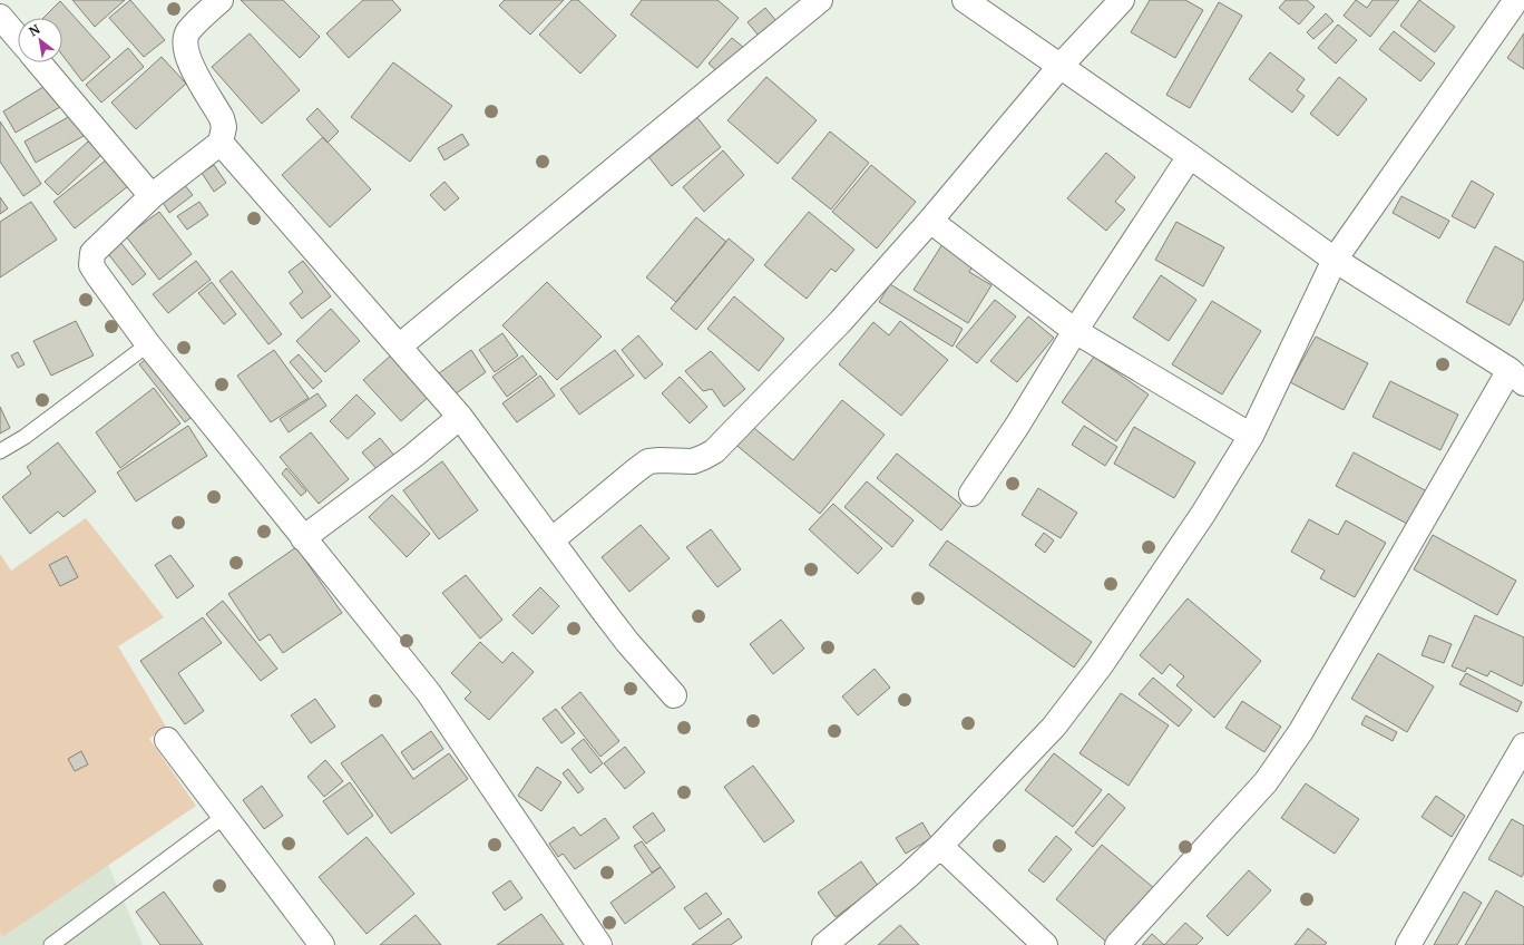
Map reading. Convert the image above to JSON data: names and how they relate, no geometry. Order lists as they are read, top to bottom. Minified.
{"north":"top left"}
